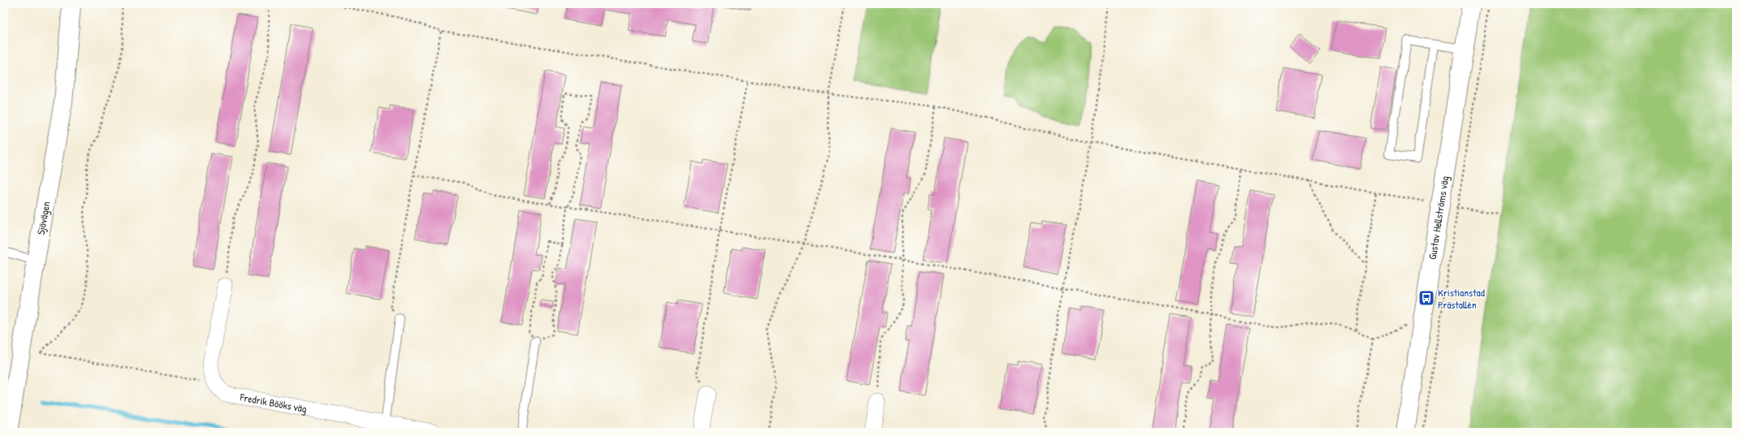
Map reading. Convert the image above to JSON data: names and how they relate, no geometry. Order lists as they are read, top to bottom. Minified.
{"streets":{"street":["Sjövägen","Gustav Hellströms väg","Fredrik Bööks väg"]},"places":{"bus stop":["Kristianstad Prästallén"]}}
